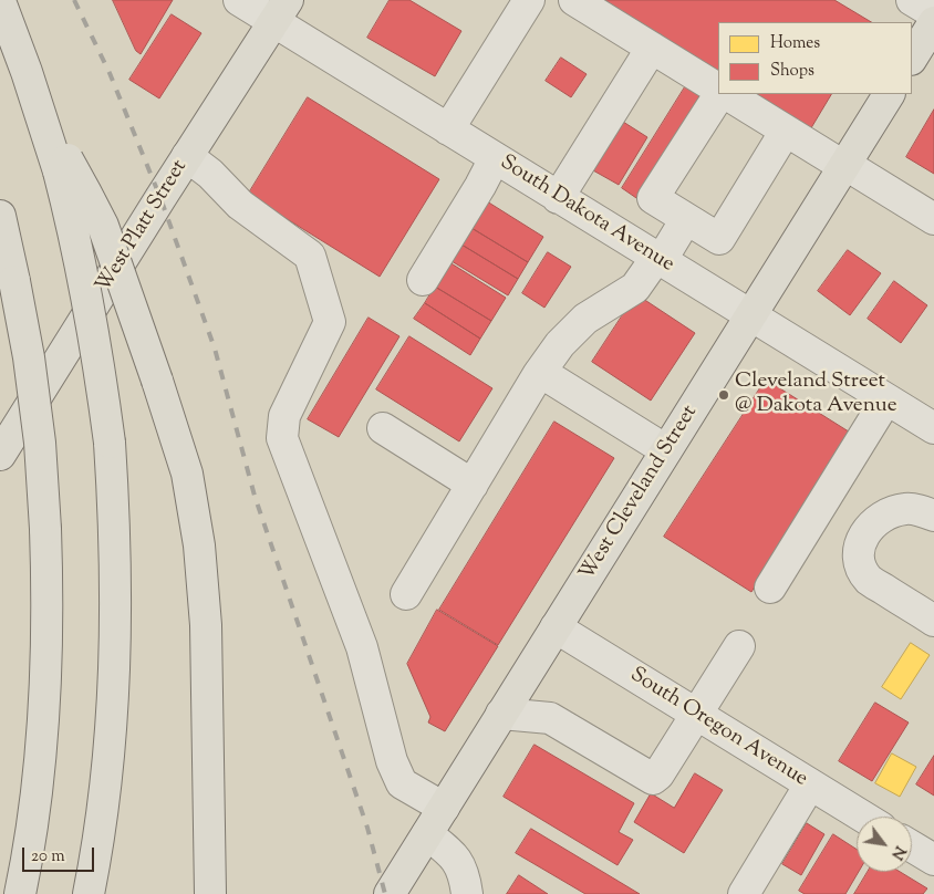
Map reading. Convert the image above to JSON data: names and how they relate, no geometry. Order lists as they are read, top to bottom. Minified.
{"streets":{"main road":["West Platt Street","West Cleveland Street"],"street":["South Dakota Avenue","South Oregon Avenue"]},"crossings":[["South Dakota Avenue","West Platt Street"],["South Dakota Avenue","West Cleveland Street"],["West Cleveland Street","South Oregon Avenue"]],"places":["Cleveland Street @ Dakota Avenue"],"legend":["Homes","Shops"],"scale_bar":"20 m","north":"bottom right"}
